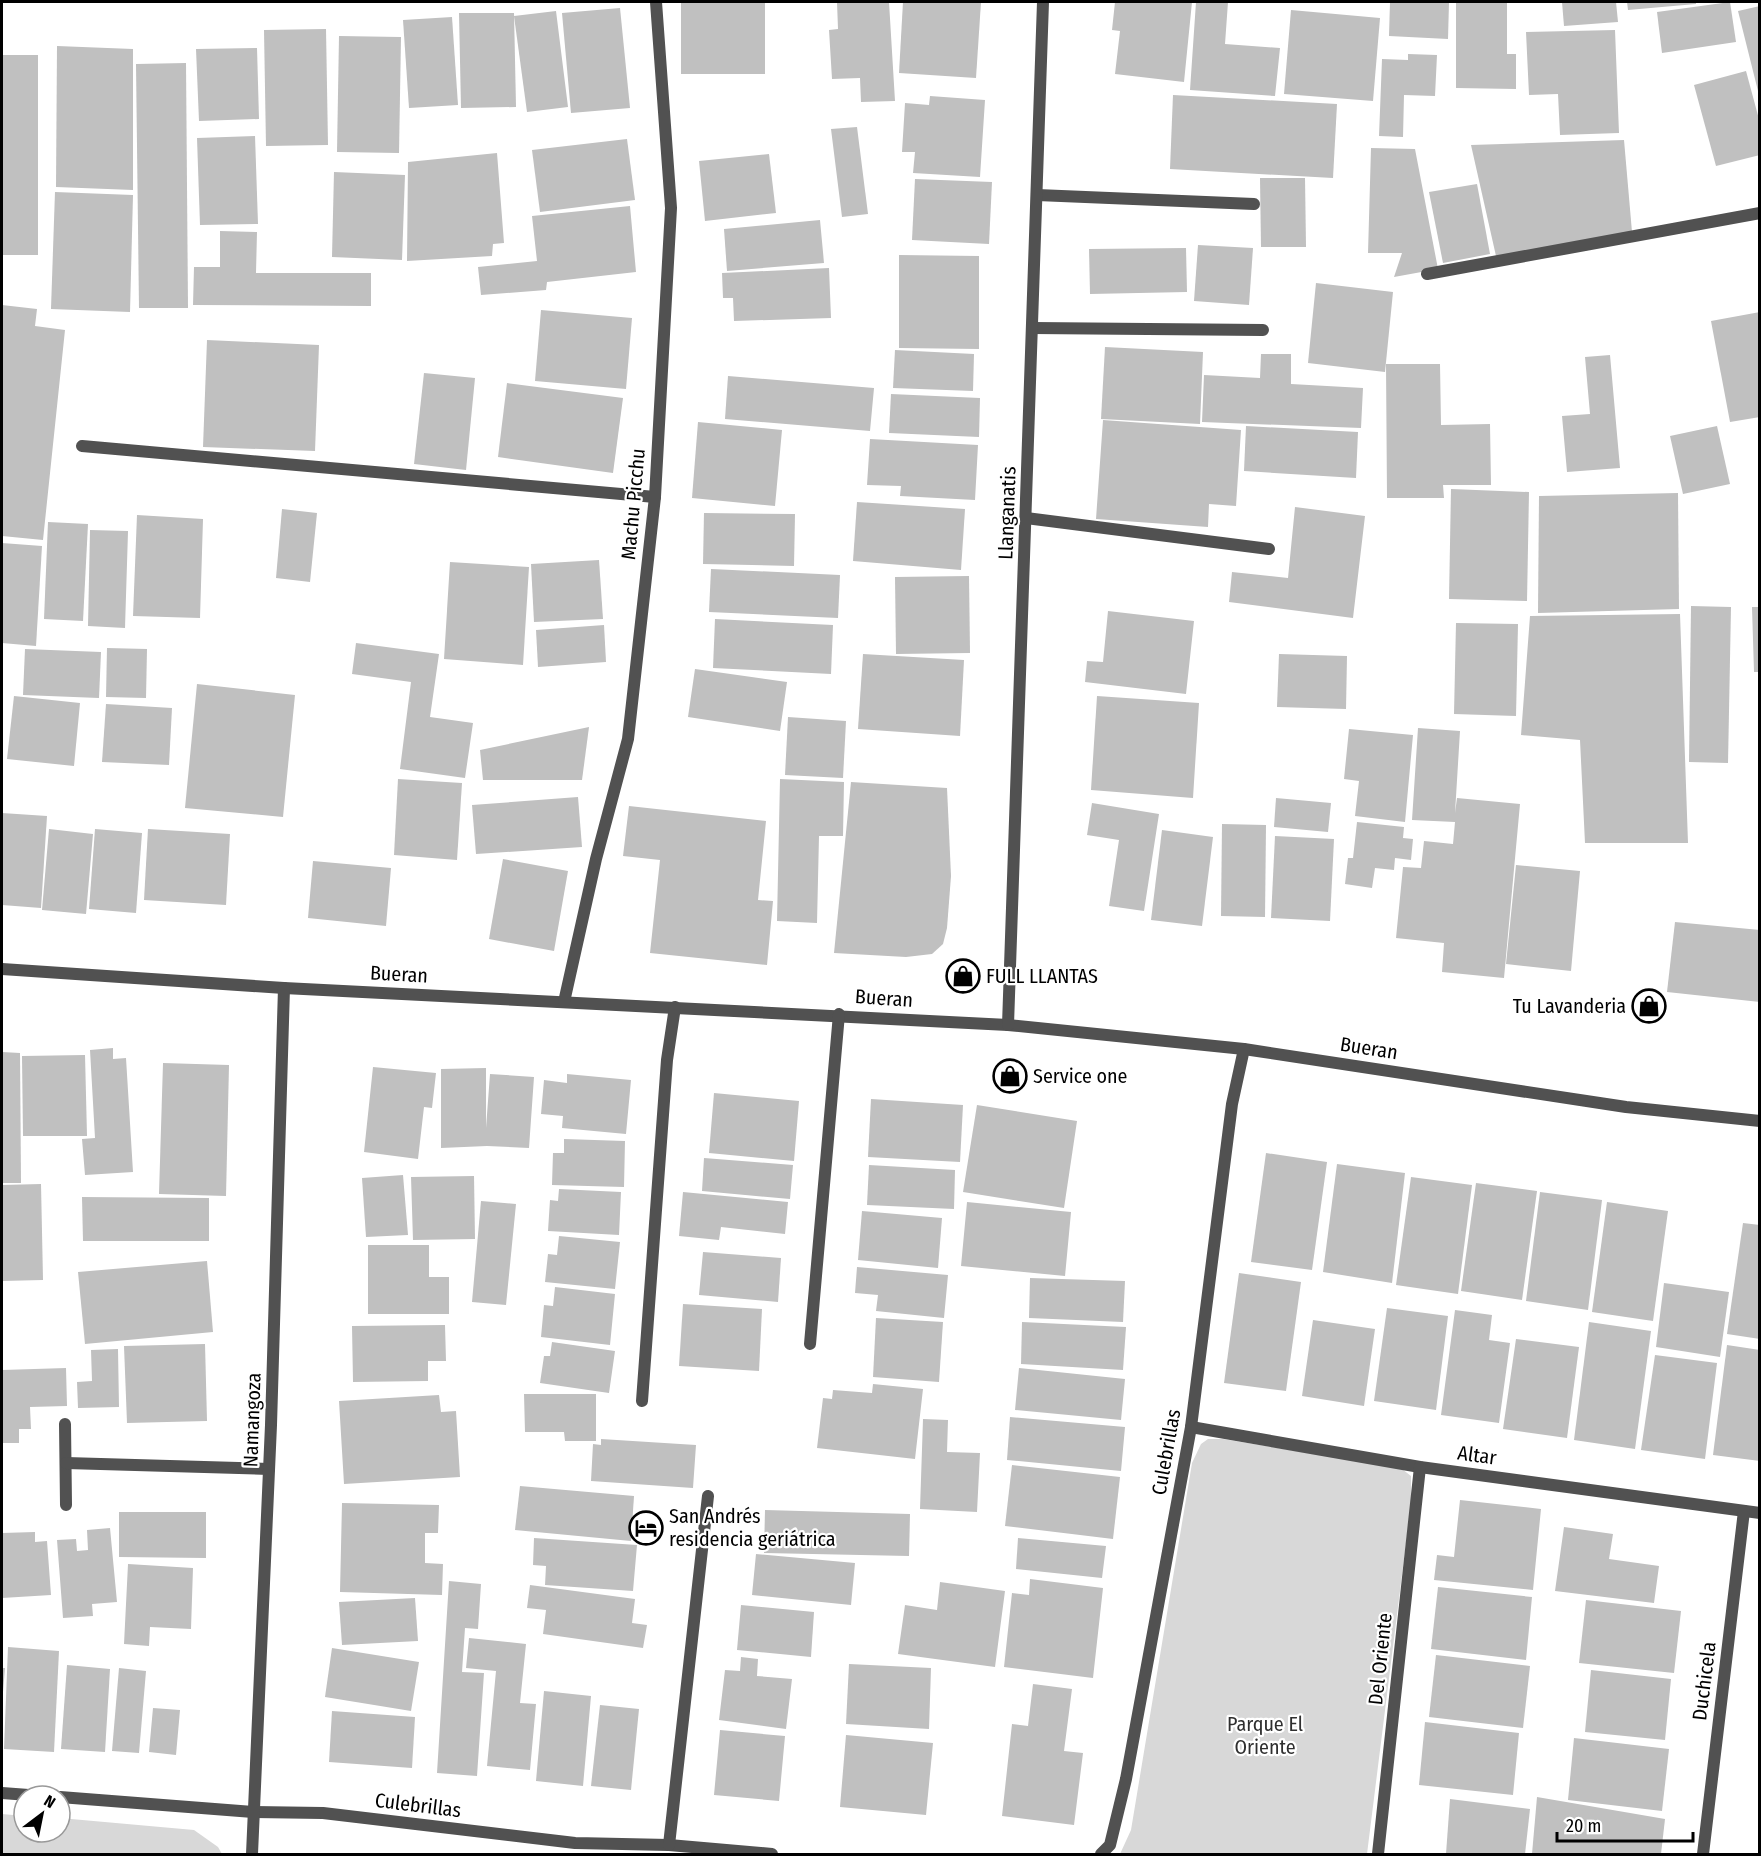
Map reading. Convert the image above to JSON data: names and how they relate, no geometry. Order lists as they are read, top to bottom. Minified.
{"streets":{"street":["Machu Picchu","Llanganatis","Bueran","Namangoza","Culebrillas","Altar","Del Oriente","Duchicela"]},"crossings":[["Machu Picchu","Bueran"],["Llanganatis","Bueran"],["Bueran","Namangoza"],["Bueran","Culebrillas"],["Namangoza","Culebrillas"],["Culebrillas","Altar"],["Altar","Del Oriente"],["Altar","Duchicela"]],"parks":["Parque El Oriente"],"places":{"shop":["FULL LLANTAS","Tu Lavanderia","Service one"],"hotel":["San Andrés residencia geriátrica"]},"scale_bar":"20 m","north":"top right"}
